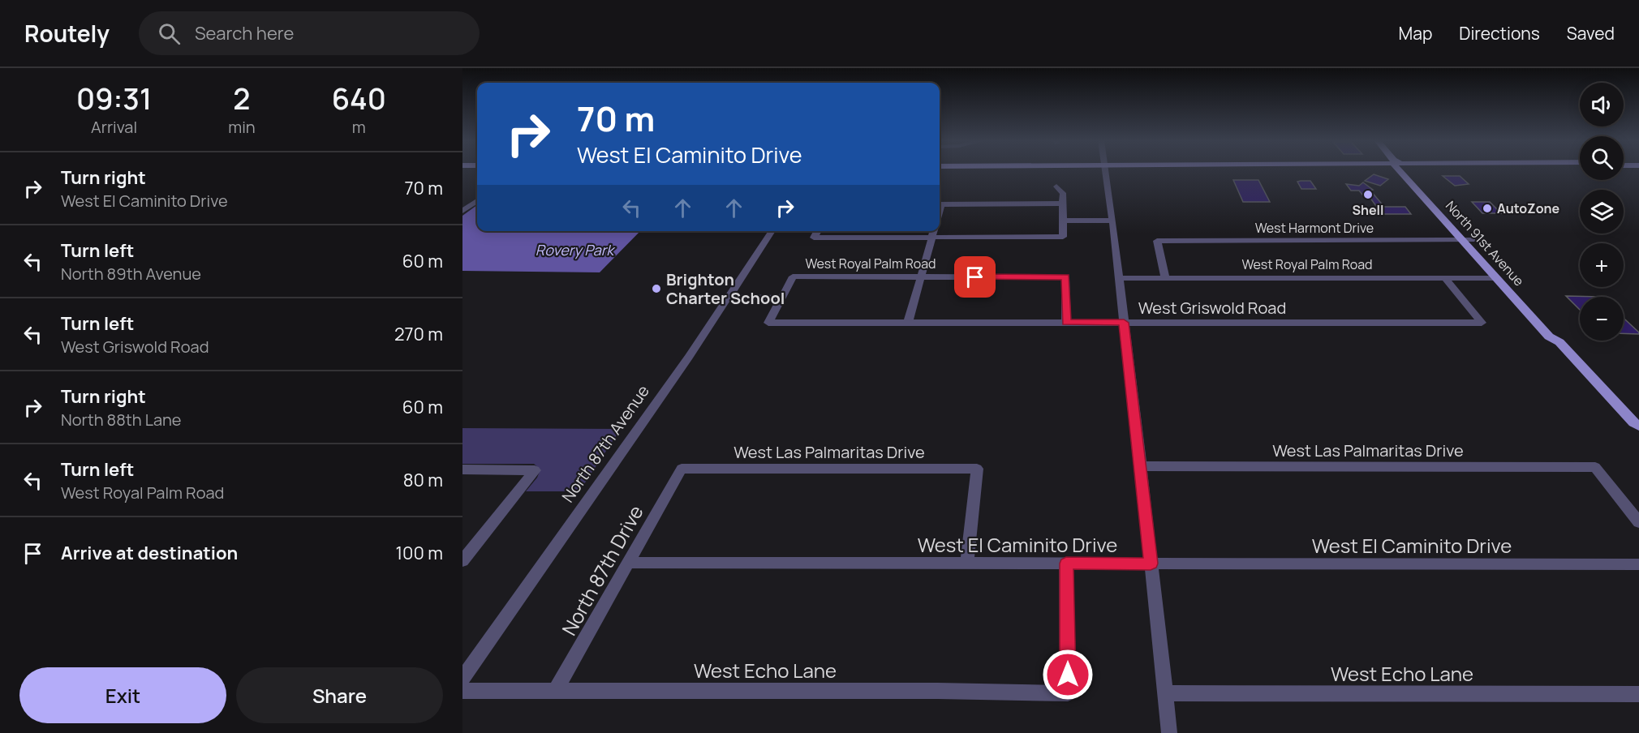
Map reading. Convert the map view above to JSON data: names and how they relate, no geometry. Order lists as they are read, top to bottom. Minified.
{"streets":{"main road":["North 91st Avenue"],"street":["West Harmont Drive","West Royal Palm Road","West Griswold Road","North 87th Avenue","West Las Palmaritas Drive","West El Caminito Drive","North 87th Drive","West Echo Lane"]},"crossings":[["West Harmont Drive","North 91st Avenue"],["West Harmont Drive","West Royal Palm Road"],["North 91st Avenue","West Royal Palm Road"],["West Royal Palm Road","West Griswold Road"],["West Las Palmaritas Drive","West El Caminito Drive"],["West Las Palmaritas Drive","North 87th Drive"],["West El Caminito Drive","North 87th Drive"],["West El Caminito Drive","West Echo Lane"],["North 87th Drive","West Echo Lane"]],"water":["Rovery Park"],"places":["Shell","AutoZone","Brighton Charter School"],"page":{"header":"Routely","search":"Search here","nav":["Map","Directions","Saved"],"eta":["09:31","Arrival","2","min","640","m"],"map_buttons":["+","−"],"turn":["70 m","West El Caminito Drive"],"list":[{"name":"Turn right","note":"West El Caminito Drive","value":"70 m"},{"name":"Turn left","note":"North 89th Avenue","value":"60 m"},{"name":"Turn left","note":"West Griswold Road","value":"270 m"},{"name":"Turn right","note":"North 88th Lane","value":"60 m"},{"name":"Turn left","note":"West Royal Palm Road","value":"80 m"},{"name":"Arrive at destination","value":"100 m"}],"buttons":["Exit","Share"]}}
